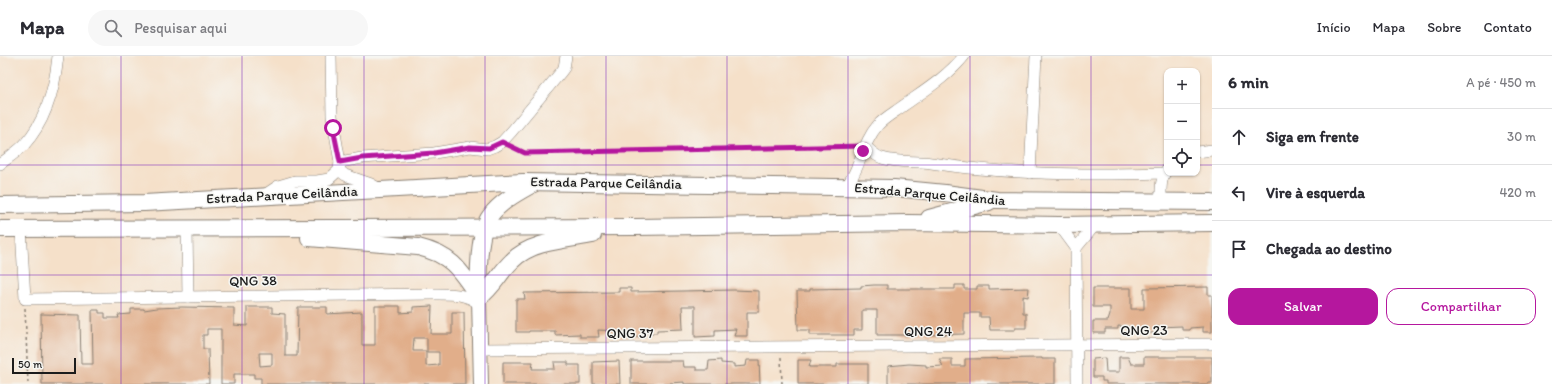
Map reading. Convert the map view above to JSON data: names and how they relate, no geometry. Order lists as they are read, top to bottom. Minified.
{"streets":{"highway":["Estrada Parque Ceilândia"],"street":["QNG 38","QNG 23","QNG 24","QNG 37"]},"crossings":[["QNG 23","QNG 24"],["QNG 24","QNG 37"]],"scale_bar":"50 m","page":{"header":"Mapa","search":"Pesquisar aqui","nav":["Início","Mapa","Sobre","Contato"],"heading":["6 min","A pé · 450 m"],"map_buttons":["+","−"],"list":[["Siga em frente","30 m"],["Vire à esquerda","420 m"],"Chegada ao destino"],"buttons":["Salvar","Compartilhar"],"scale":"50 m"}}
